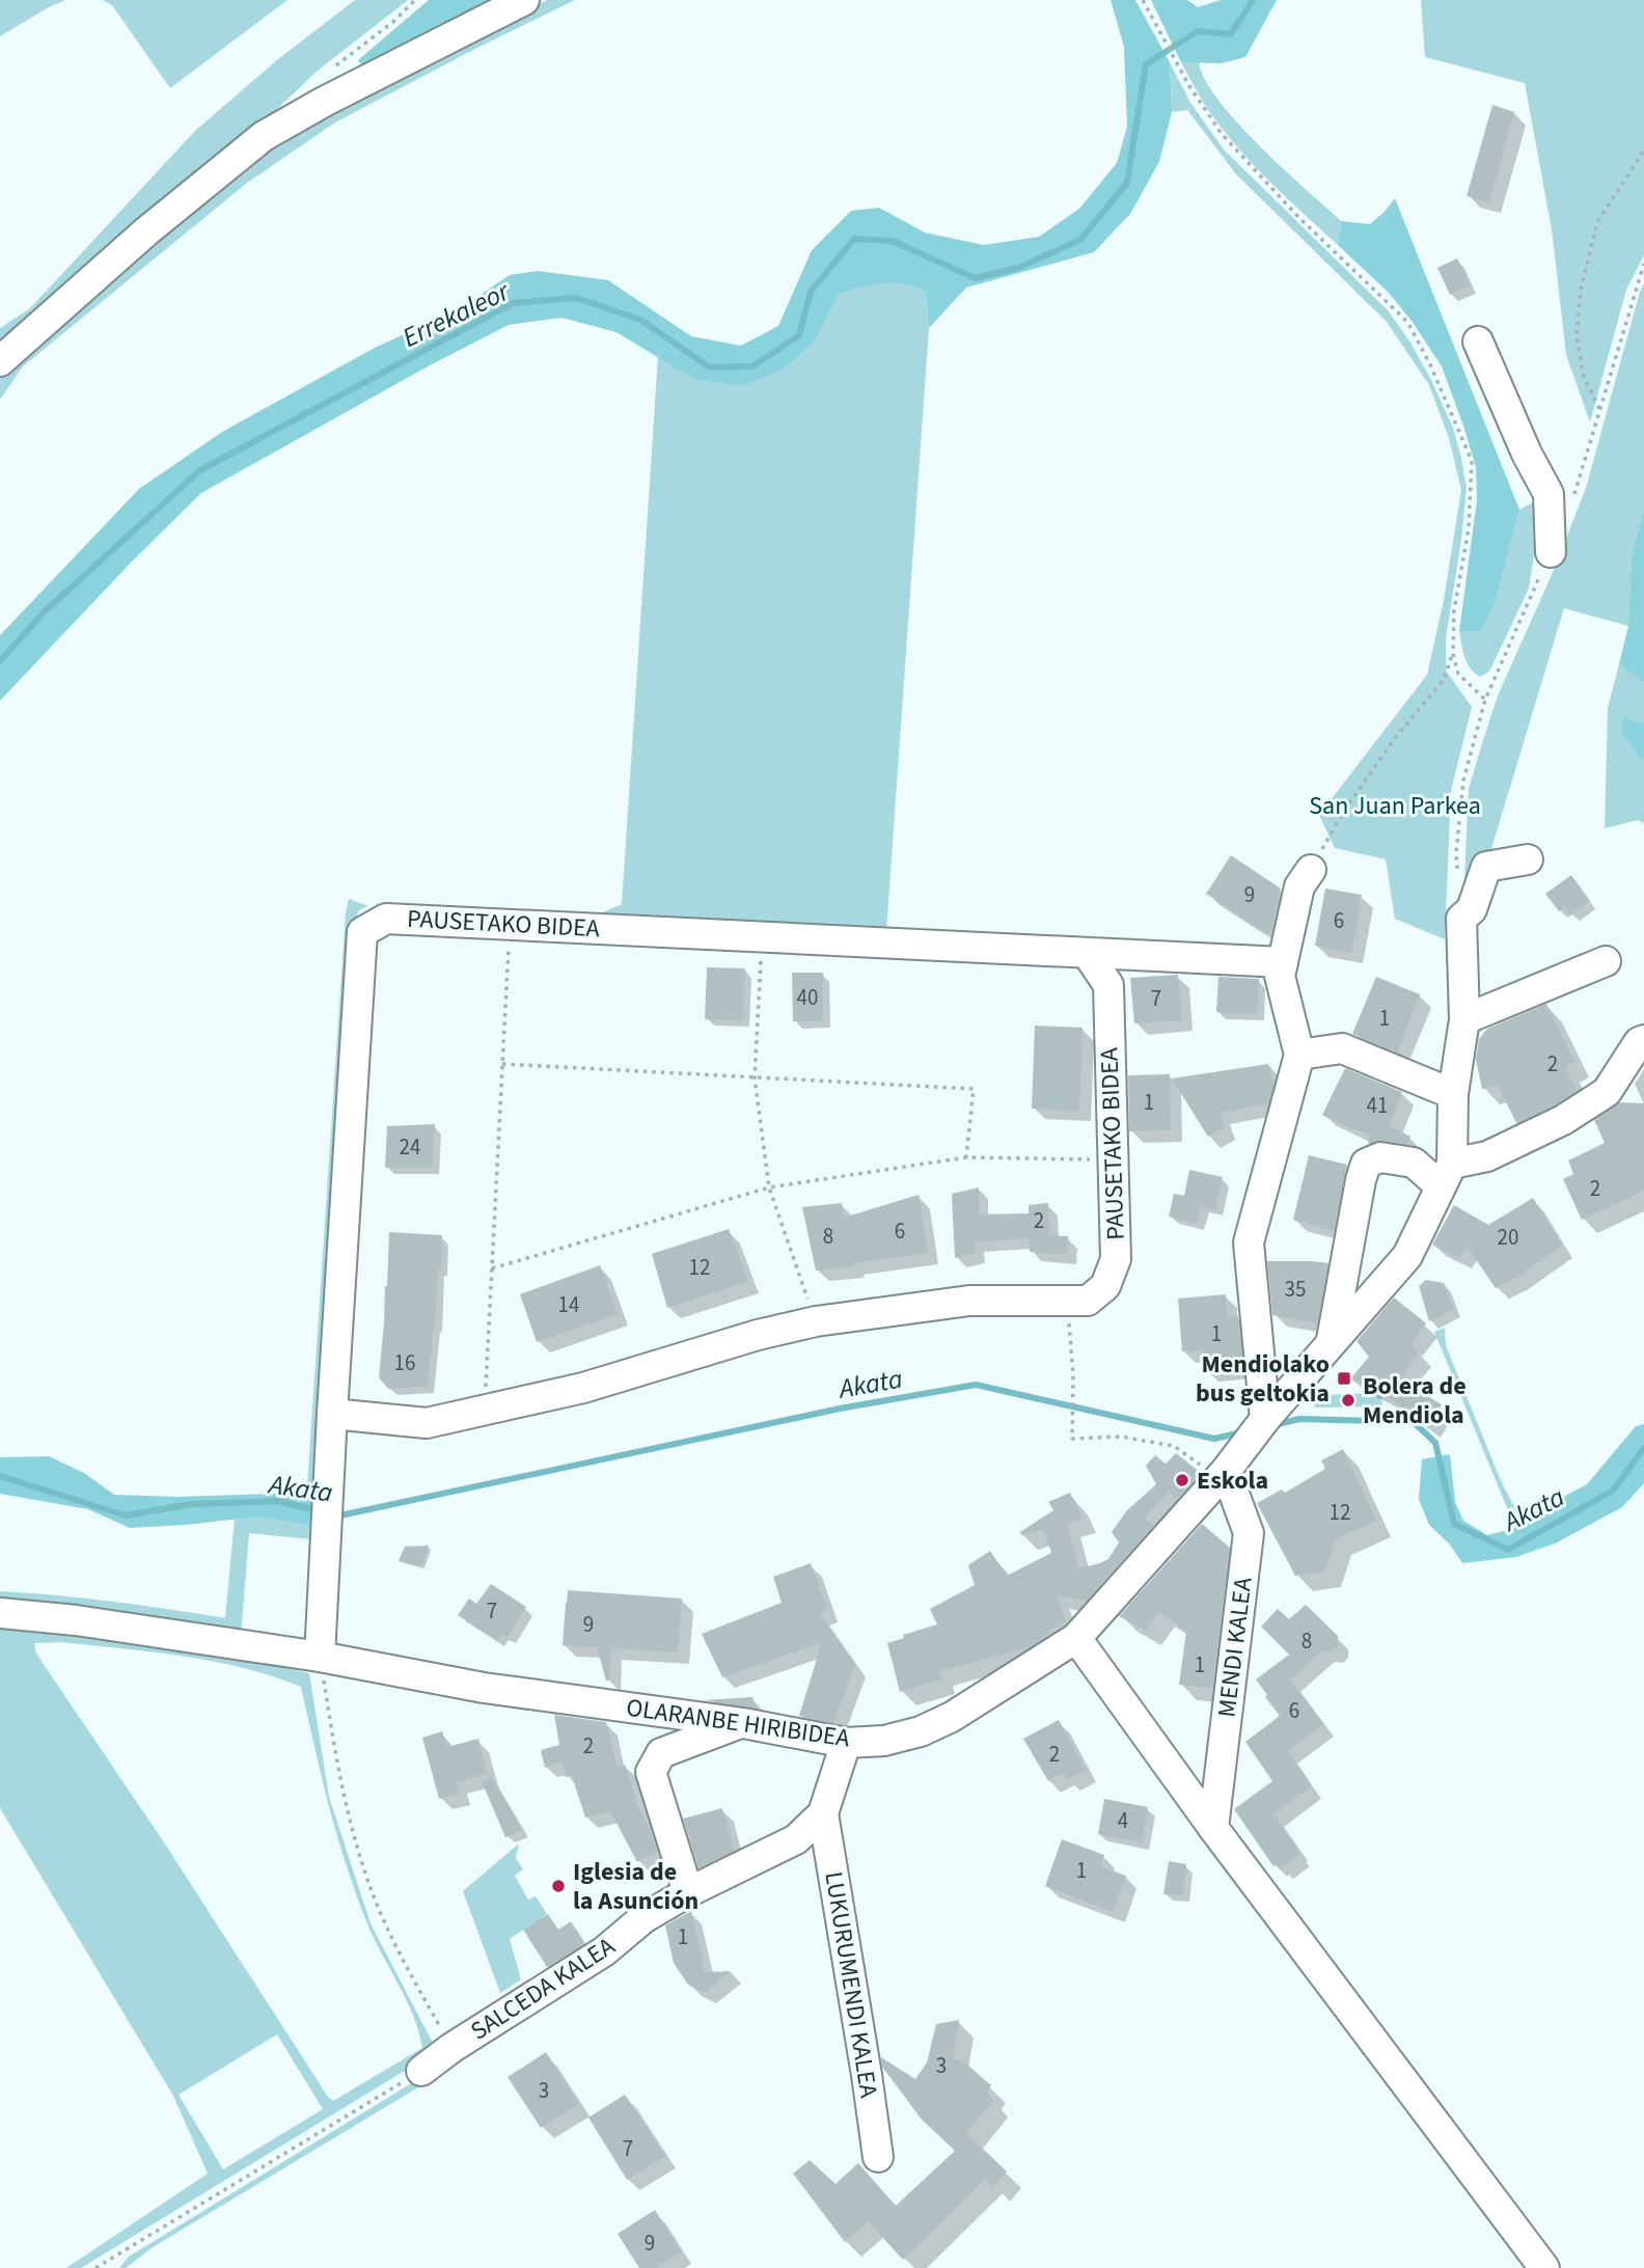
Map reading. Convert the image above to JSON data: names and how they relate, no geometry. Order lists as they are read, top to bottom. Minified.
{"streets":{"street":["PAUSETAKO BIDEA","MENDI KALEA","OLARANBE HIRIBIDEA","LUKURUMENDI KALEA","SALCEDA KALEA"]},"crossings":[["PAUSETAKO BIDEA","OLARANBE HIRIBIDEA"],["MENDI KALEA","OLARANBE HIRIBIDEA"],["OLARANBE HIRIBIDEA","SALCEDA KALEA"],["LUKURUMENDI KALEA","SALCEDA KALEA"]],"water":["Errekaleor","Akata"],"parks":["San Juan Parkea"],"places":{"transit":["Mendiolako bus geltokia"],"other":["Bolera de Mendiola","Eskola","Iglesia de la Asunción"]},"house_numbers":["9","6","40","7","1","2","1","41","24","2","2","6","8","20","12","35","14","1","16","12","7","9","8","1","6","2","2","4","1","1","3","3","7","9"]}
